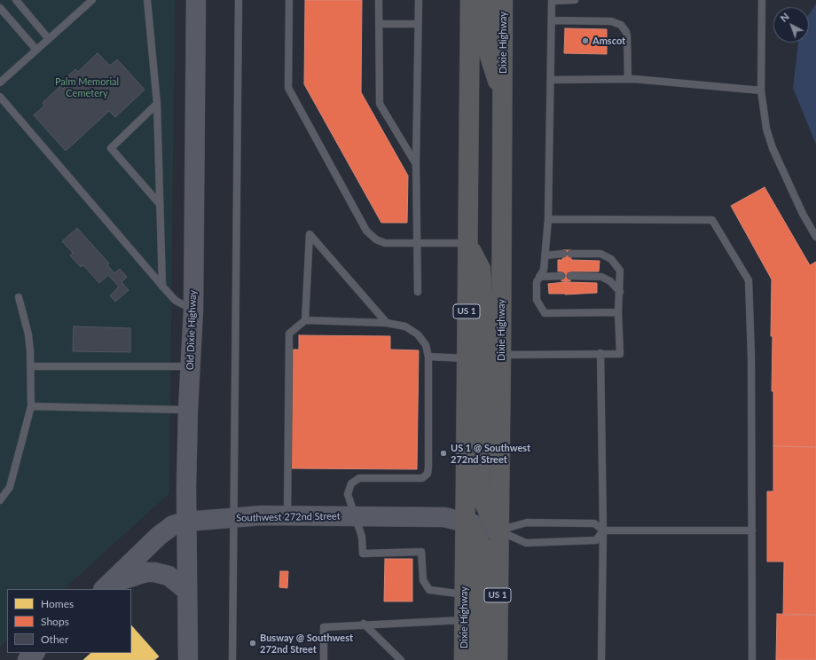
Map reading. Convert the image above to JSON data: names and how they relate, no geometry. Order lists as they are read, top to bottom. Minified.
{"streets":{"highway":["Dixie Highway","US 1"],"street":["Old Dixie Highway","Southwest 272nd Street"]},"crossings":[["Dixie Highway","Southwest 272nd Street"],["Old Dixie Highway","Southwest 272nd Street"]],"parks":["Palm Memorial Cemetery"],"places":["Amscot","US 1 @ Southwest 272nd Street","Busway @ Southwest 272nd Street"],"legend":["Homes","Shops","Other"],"north":"top left"}
